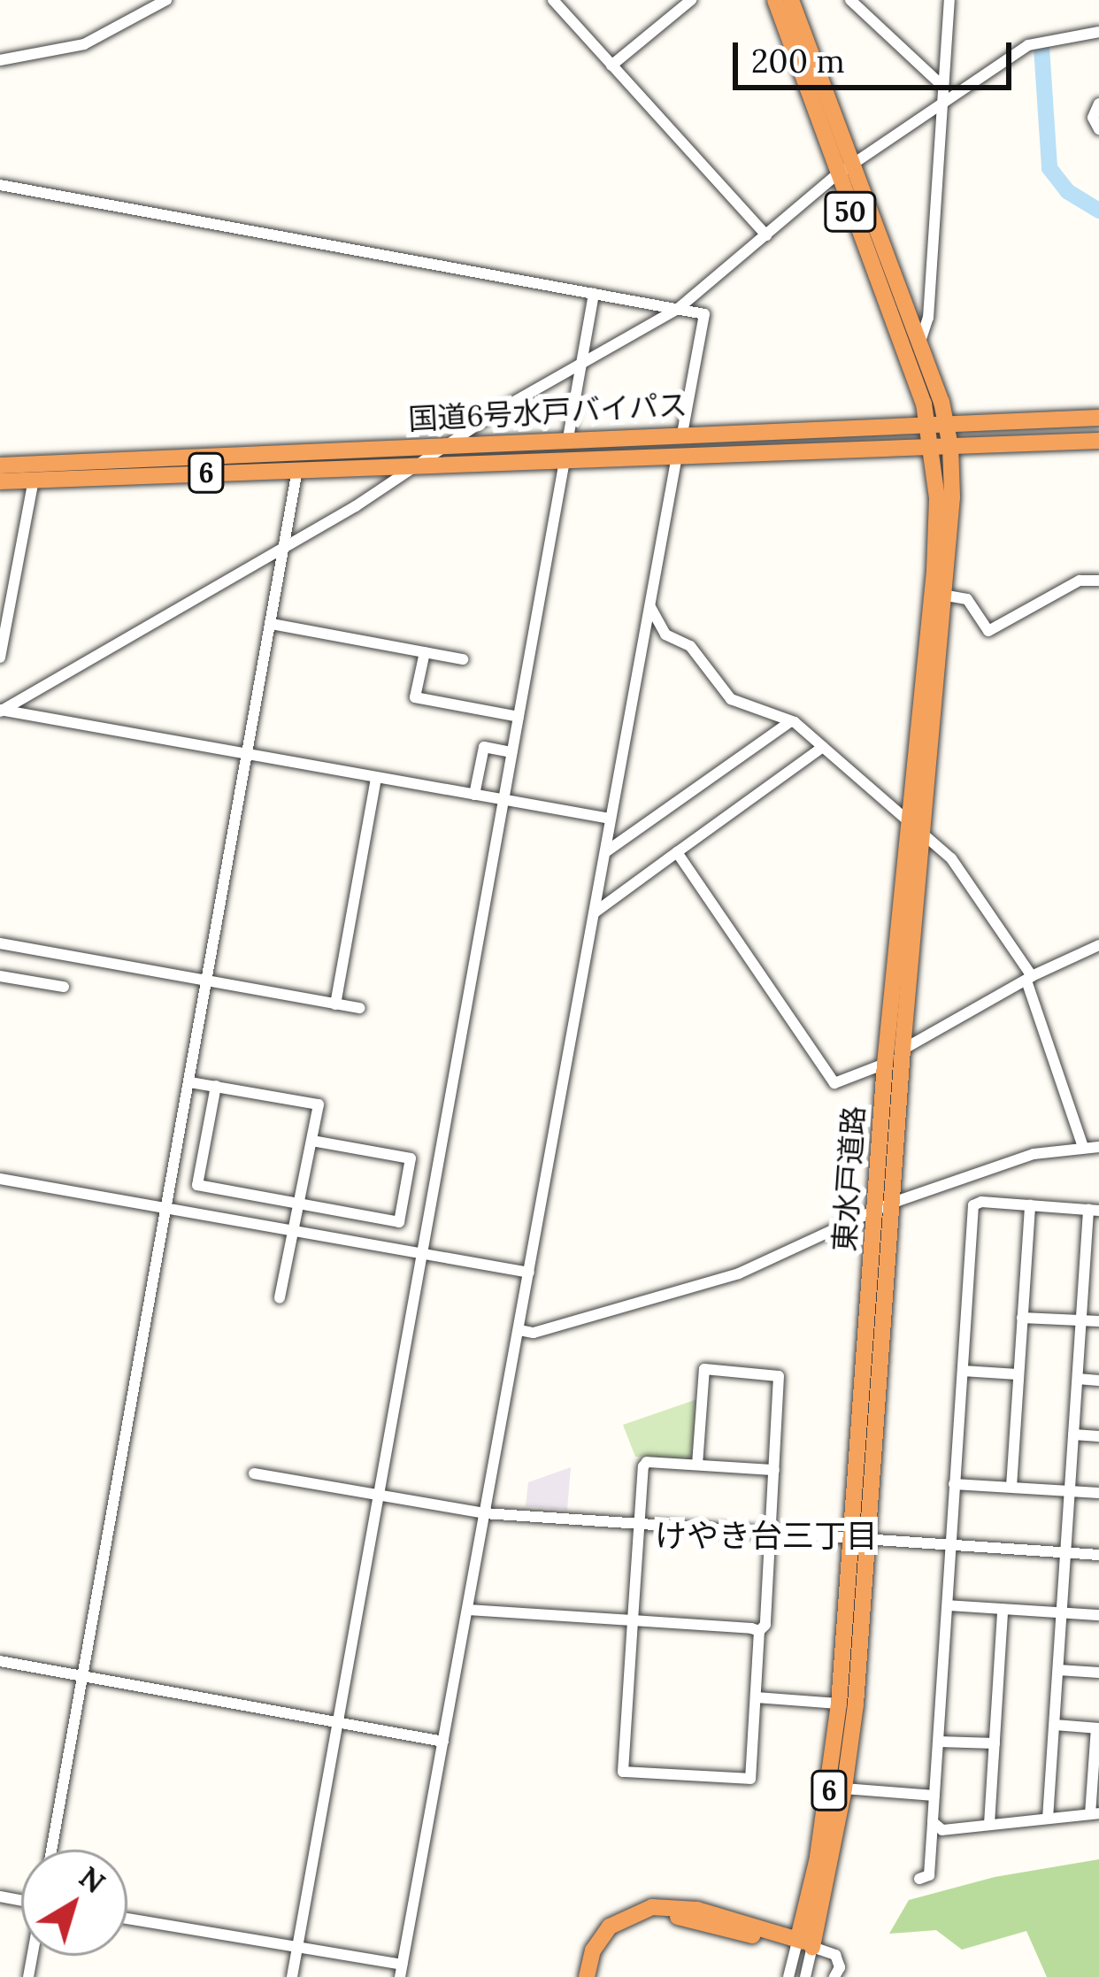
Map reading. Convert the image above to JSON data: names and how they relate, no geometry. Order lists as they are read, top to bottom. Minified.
{"streets":{"highway":["50","国道6号水戸バイパス","6","東水戸道路"]},"crossings":[["50","国道6号水戸バイパス"],["50","東水戸道路"],["国道6号水戸バイパス","東水戸道路"]],"districts":["けやき台三丁目"],"scale_bar":"200 m","north":"top right"}
